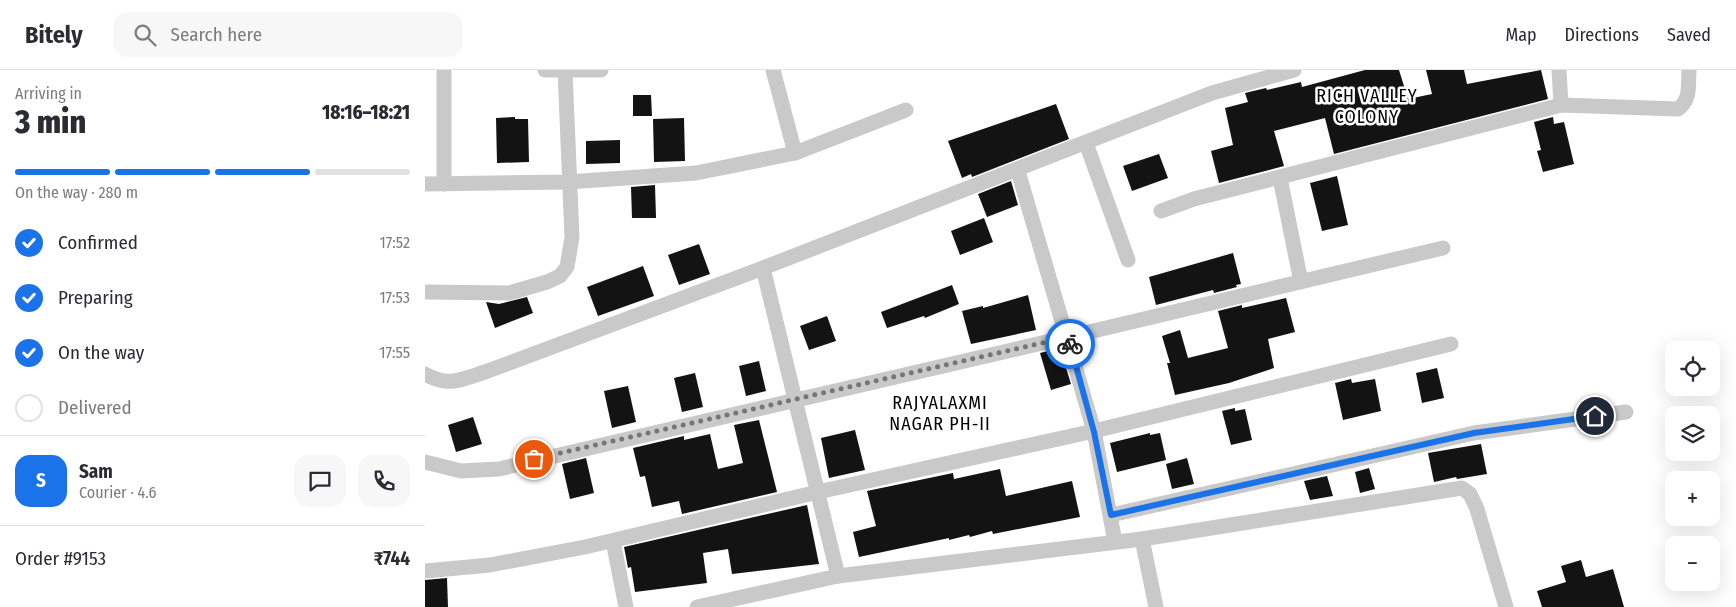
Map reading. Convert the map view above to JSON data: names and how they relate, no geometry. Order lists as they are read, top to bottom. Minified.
{"districts":["RICH VALLEY COLONY","RAJYALAXMI NAGAR PH-II"],"page":{"header":"Bitely","search":"Search here","nav":["Map","Directions","Saved"],"heading":["3 min","Arriving in","18:16–18:21"],"panel":["Sam","Courier · 4.6","Order #9153","₹744"],"bar":"On the way · 280 m","list":[["Confirmed","17:52"],["Preparing","17:53"],["On the way","17:55"],"Delivered"],"map_buttons":["+","−"],"round":"S"}}
